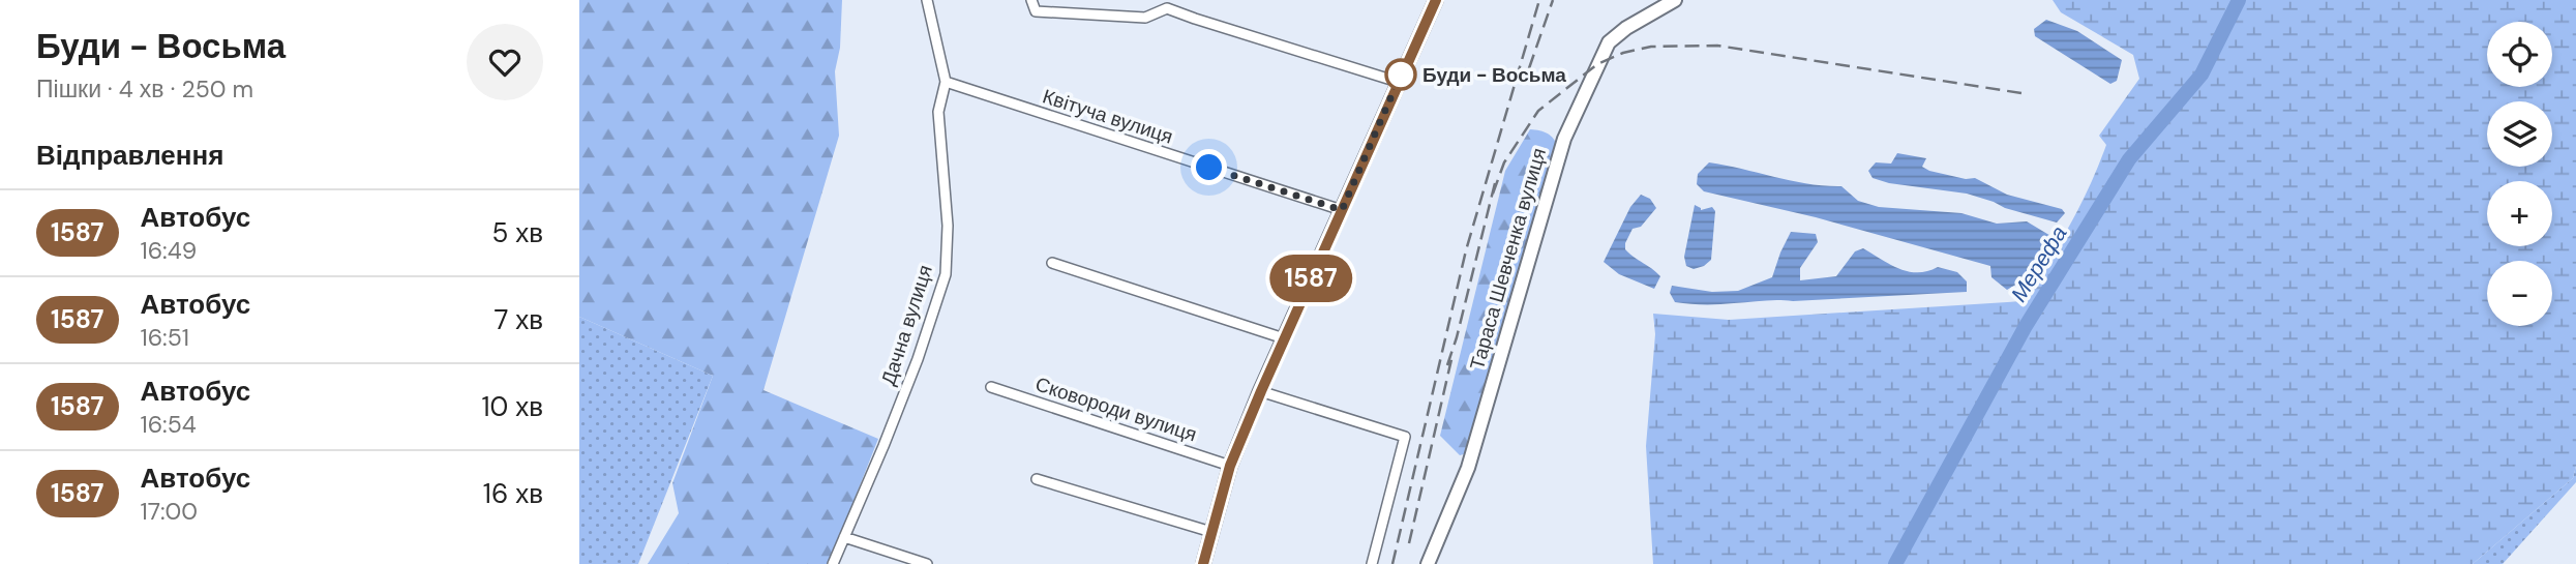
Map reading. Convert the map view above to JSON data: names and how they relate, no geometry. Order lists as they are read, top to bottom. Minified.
{"streets":{"street":["Квітуча вулиця","Тараса Шевченка вулиця","Дачна вулиця","Сковороди вулиця"]},"crossings":[["Квітуча вулиця","Дачна вулиця"]],"water":["Мерефа"],"places":["Буди - Восьма"],"lines":["bus line 1587"],"page":{"heading":[["Буди - Восьма","Пішки · 4 хв · 250 m"],"Відправлення"],"on_map":"1587","map_buttons":["+","−"],"list":[{"mark":"1587","name":"Автобус","note":"16:49","value":"5 хв"},{"mark":"1587","name":"Автобус","note":"16:51","value":"7 хв"},{"mark":"1587","name":"Автобус","note":"16:54","value":"10 хв"},{"mark":"1587","name":"Автобус","note":"17:00","value":"16 хв"}]}}
